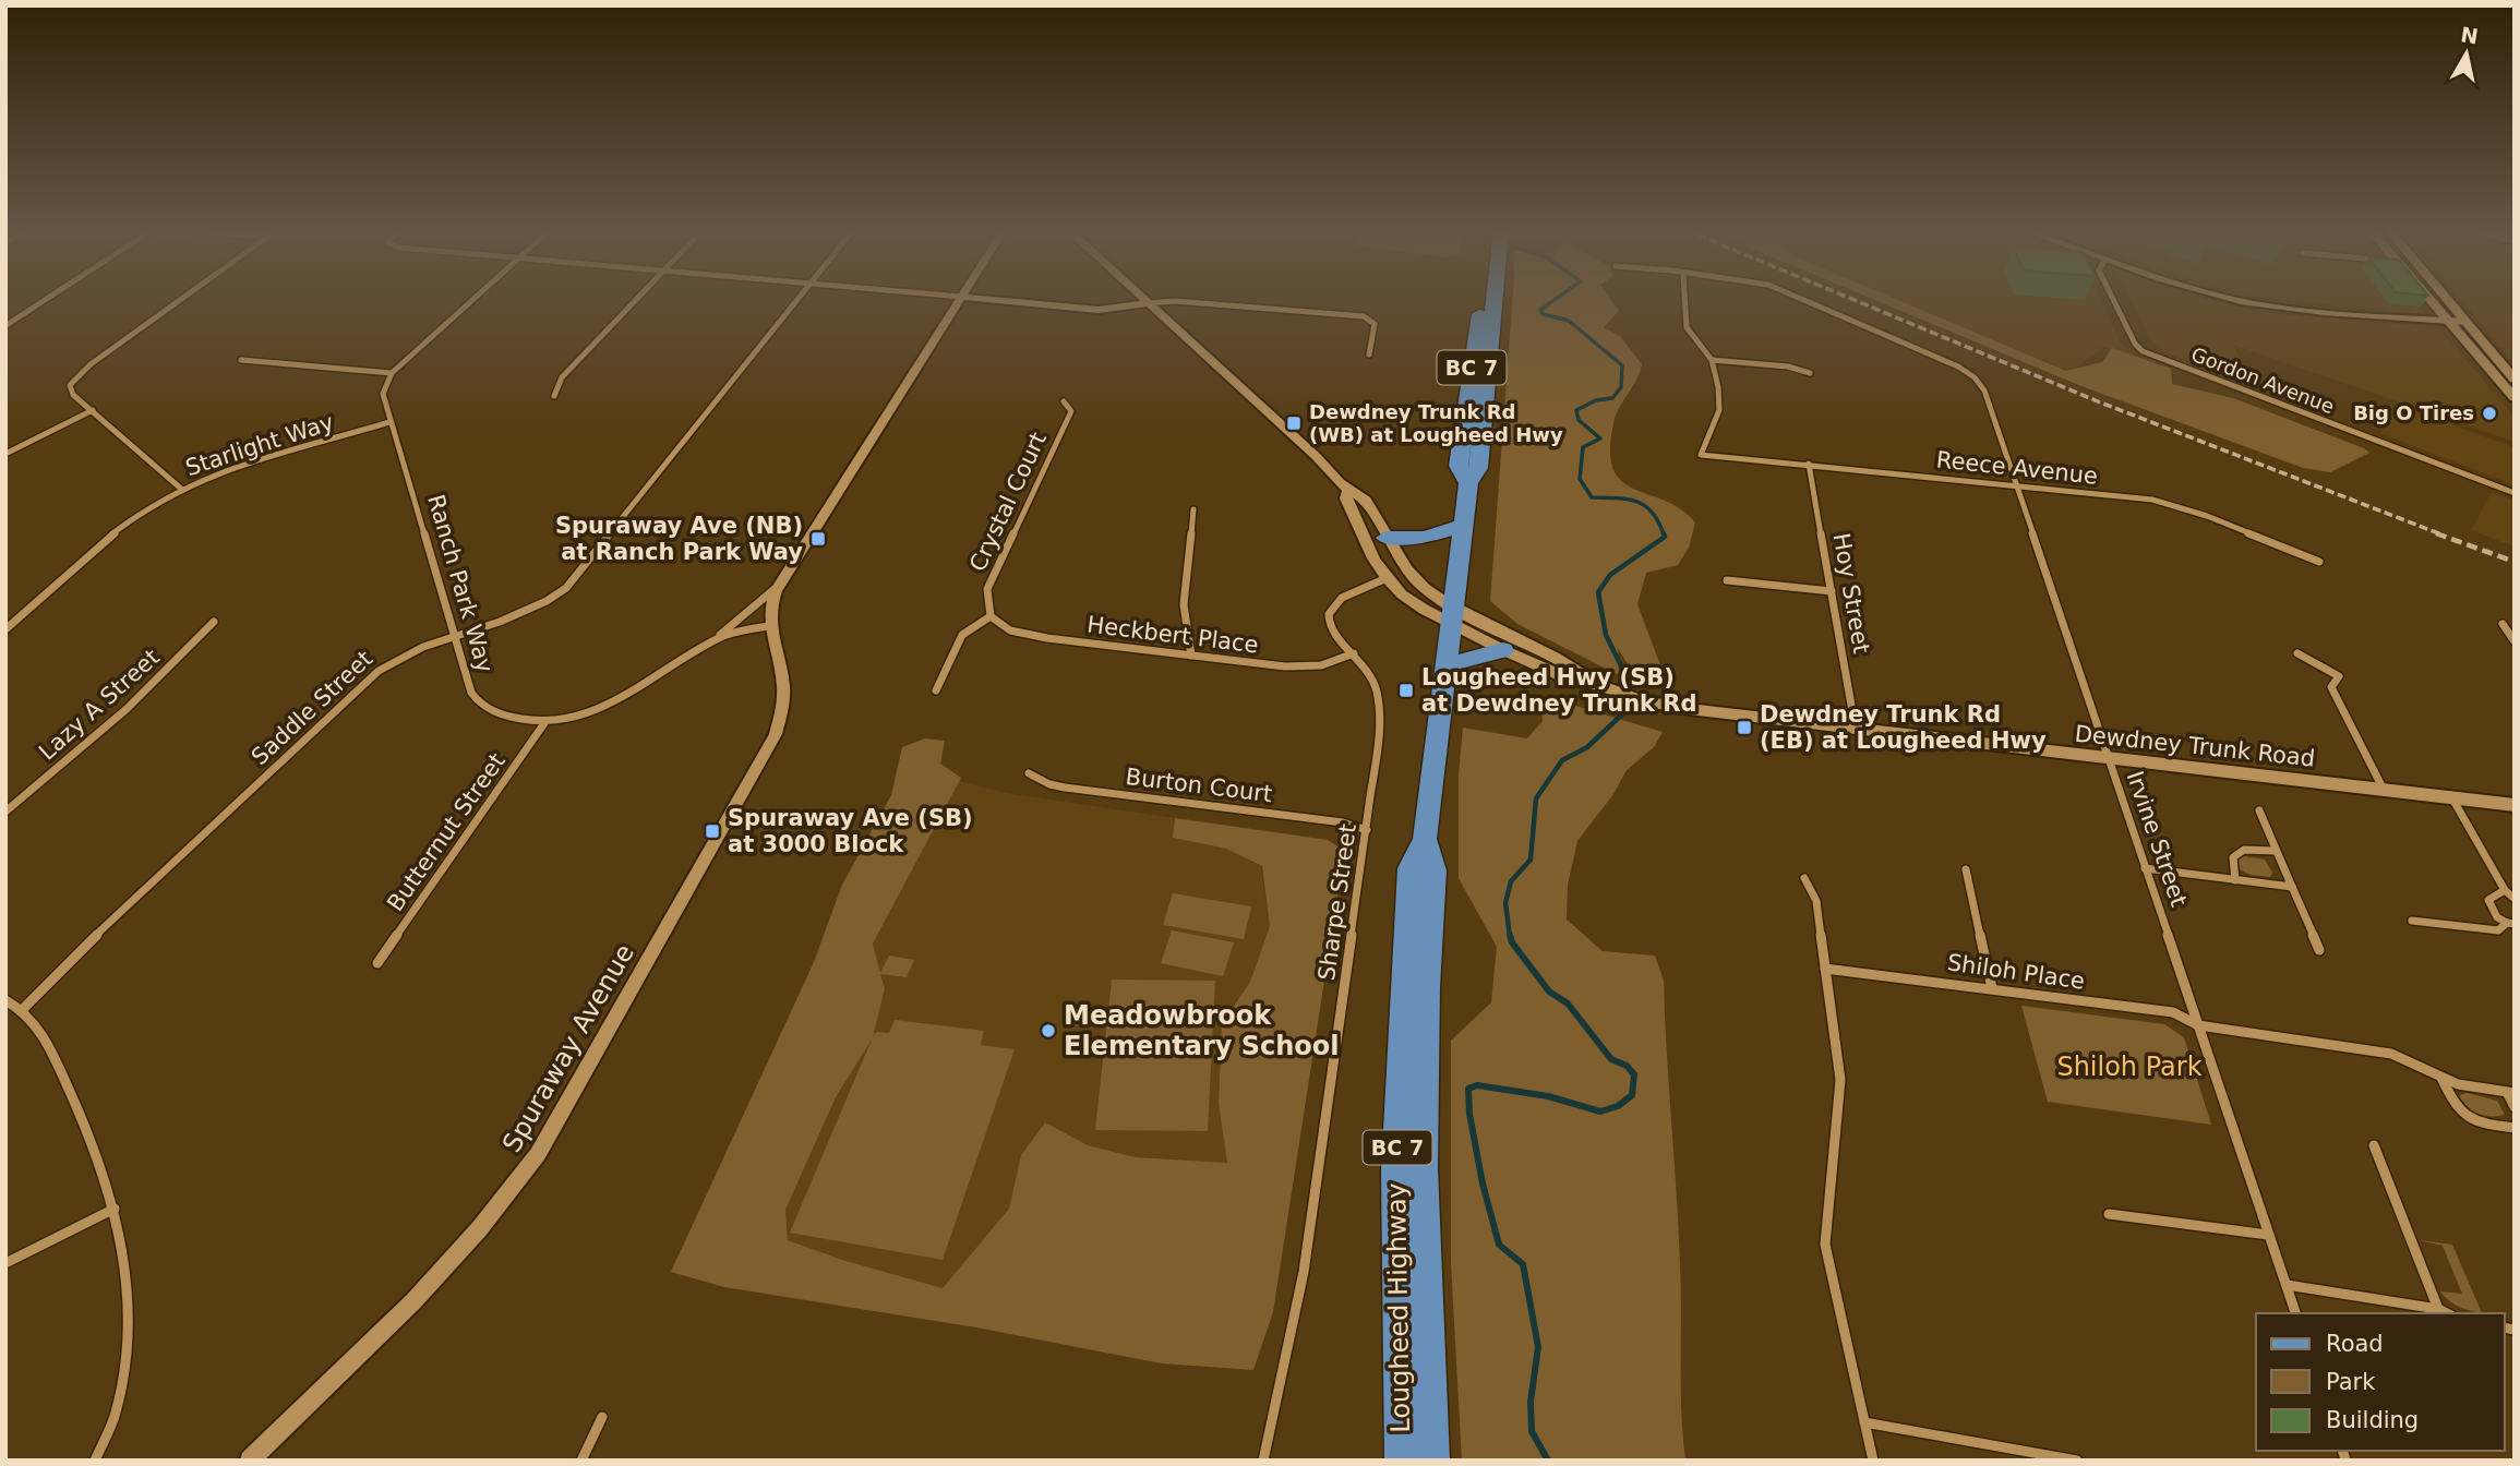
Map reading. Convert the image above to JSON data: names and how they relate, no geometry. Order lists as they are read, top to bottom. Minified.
{"streets":{"main road":["BC 7","Dewdney Trunk Road","Lougheed Highway"],"street":["Gordon Avenue","Starlight Way","Reece Avenue","Crystal Court","Ranch Park Way","Hoy Street","Heckbert Place","Lazy A Street","Saddle Street","Burton Court","Butternut Street","Irvine Street","Sharpe Street","Shiloh Place","Spuraway Avenue"]},"crossings":[["Starlight Way","Ranch Park Way"],["Reece Avenue","Hoy Street"],["Reece Avenue","Irvine Street"],["Crystal Court","Heckbert Place"],["Ranch Park Way","Saddle Street"],["Ranch Park Way","Butternut Street"],["Ranch Park Way","Spuraway Avenue"],["Hoy Street","Dewdney Trunk Road"],["Heckbert Place","Sharpe Street"],["Dewdney Trunk Road","Irvine Street"],["Dewdney Trunk Road","Sharpe Street"],["Dewdney Trunk Road","Lougheed Highway"],["Burton Court","Sharpe Street"],["Irvine Street","Shiloh Place"]],"parks":["Shiloh Park"],"places":{"other":["Big O Tires","Meadowbrook Elementary School"],"transit":["Dewdney Trunk Rd (WB) at Lougheed Hwy","Spuraway Ave (NB) at Ranch Park Way","Lougheed Hwy (SB) at Dewdney Trunk Rd","Dewdney Trunk Rd (EB) at Lougheed Hwy","Spuraway Ave (SB) at 3000 Block"]},"legend":["Road","Park","Building"],"north":"top"}
